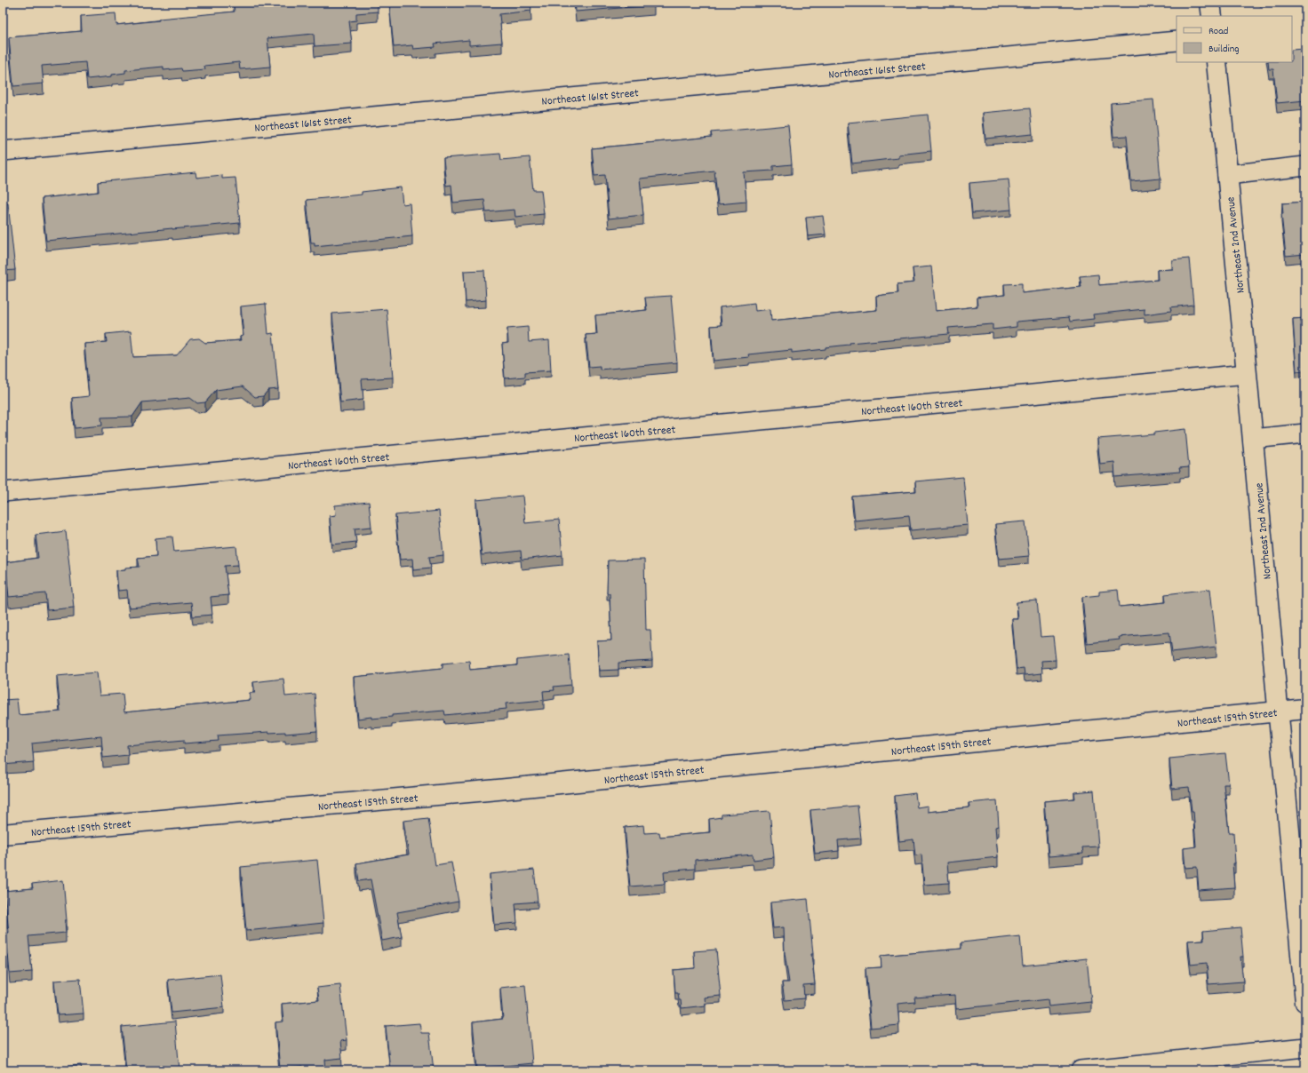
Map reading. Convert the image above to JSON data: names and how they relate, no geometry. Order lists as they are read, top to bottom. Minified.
{"streets":{"street":["Northeast 161st Street","Northeast 2nd Avenue","Northeast 160th Street","Northeast 159th Street"]},"crossings":[["Northeast 2nd Avenue","Northeast 160th Street"],["Northeast 2nd Avenue","Northeast 159th Street"]],"legend":["Road","Building"]}
